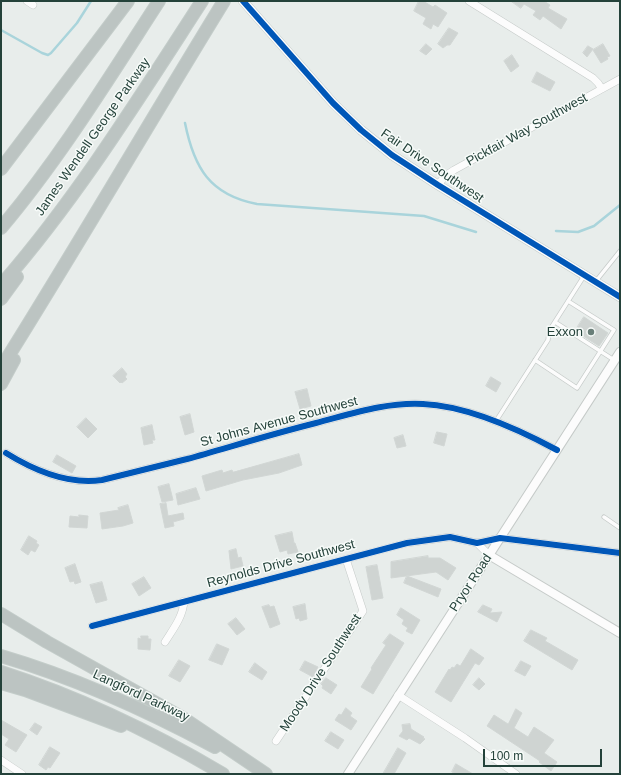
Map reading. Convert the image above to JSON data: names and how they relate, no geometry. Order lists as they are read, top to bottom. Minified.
{"streets":{"highway":["James Wendell George Parkway","Langford Parkway"],"main road":["Fair Drive Southwest"],"street":["Pickfair Way Southwest","St Johns Avenue Southwest","Reynolds Drive Southwest","Pryor Road","Moody Drive Southwest"]},"crossings":[["Pickfair Way Southwest","Fair Drive Southwest"],["St Johns Avenue Southwest","Pryor Road"],["Reynolds Drive Southwest","Moody Drive Southwest"]],"places":["Exxon"],"scale_bar":"100 m"}
